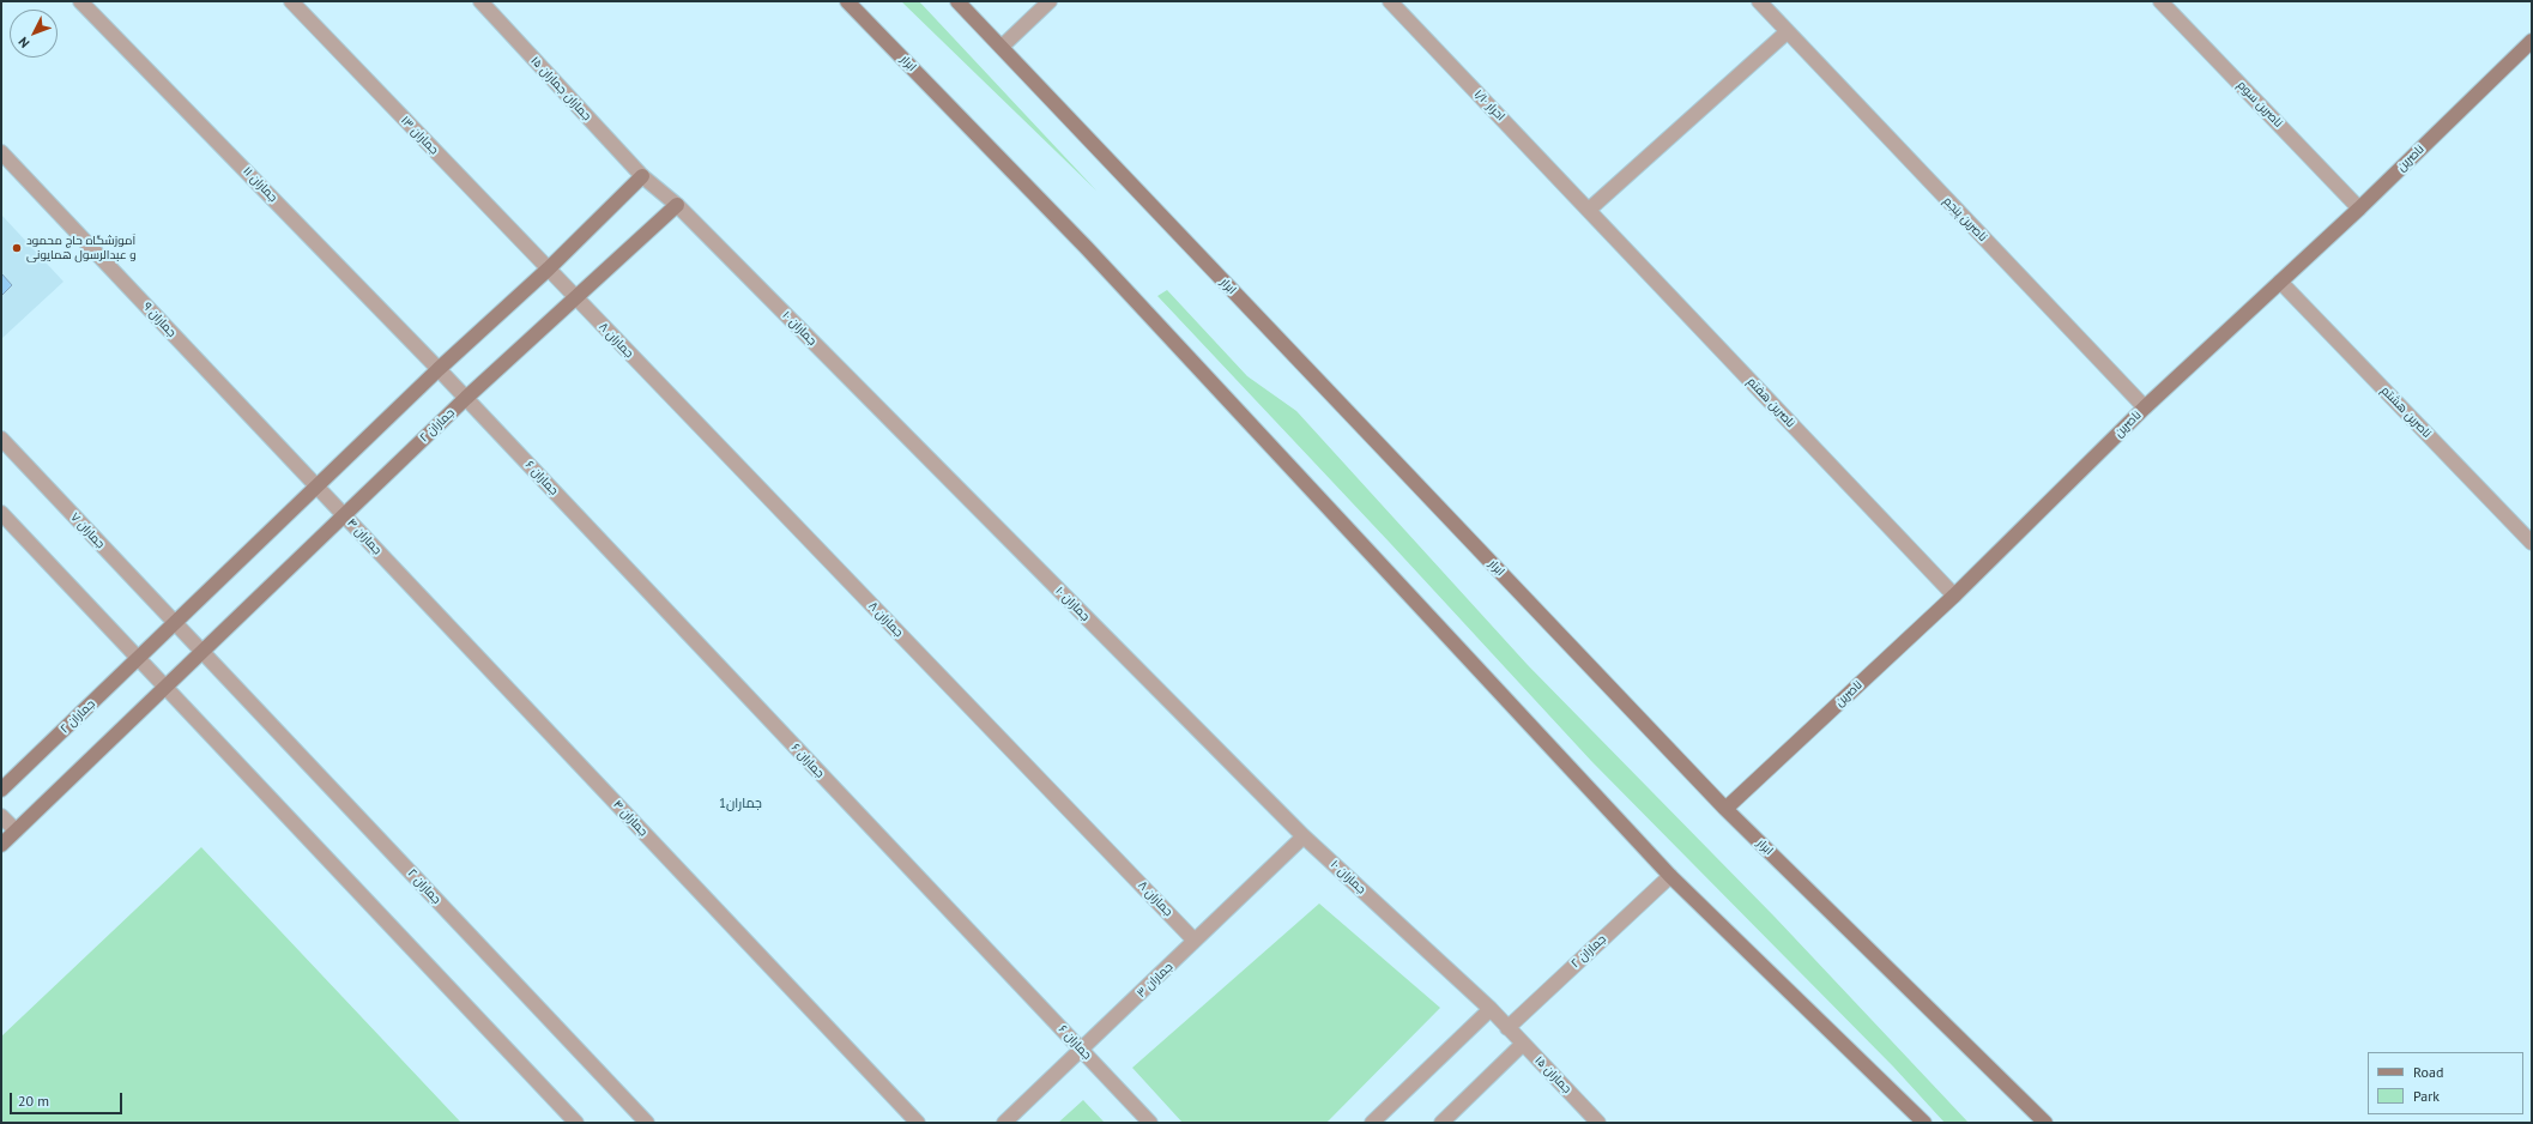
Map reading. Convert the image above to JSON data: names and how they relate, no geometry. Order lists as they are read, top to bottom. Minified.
{"streets":{"street":["ابرار","جماران جماران ۱۵","ناصرین سوم","۱/۱۰ احرار","جماران ۱۳","ناصرین","جماران ۱۱","ناصرین پنجم","جماران ۹","جماران ۱۰","جماران ۸","ناصرین هفتم","ناصرین هشتم","جماران ۲","جماران ۶","جماران ۷","جماران ۴","جماران ۳","جماران ۱۵"]},"crossings":[["ابرار","ناصرین"],["ابرار","جماران ۲"],["جماران جماران ۱۵","جماران ۱۰"],["جماران جماران ۱۵","جماران ۲"],["ناصرین سوم","ناصرین"],["۱/۱۰ احرار","ناصرین هفتم"],["جماران ۱۳","جماران ۸"],["جماران ۱۳","جماران ۲"],["ناصرین","ناصرین پنجم"],["ناصرین","ناصرین هفتم"],["ناصرین","ناصرین هشتم"],["جماران ۱۱","جماران ۲"],["جماران ۱۱","جماران ۶"],["جماران ۹","جماران ۲"],["جماران ۹","جماران ۴"],["جماران ۱۰","جماران ۲"],["جماران ۱۰","جماران ۳"],["جماران ۱۰","جماران ۱۵"],["جماران ۸","جماران ۲"],["جماران ۸","جماران ۳"],["جماران ۲","جماران ۶"],["جماران ۲","جماران ۷"],["جماران ۲","جماران ۴"],["جماران ۲","جماران ۱۵"],["جماران ۶","جماران ۳"]],"districts":["جماران1"],"places":["آموزشگاه حاج محمود و عبدالرسول همایونی"],"legend":["Road","Park"],"scale_bar":"20 m","north":"bottom left"}
